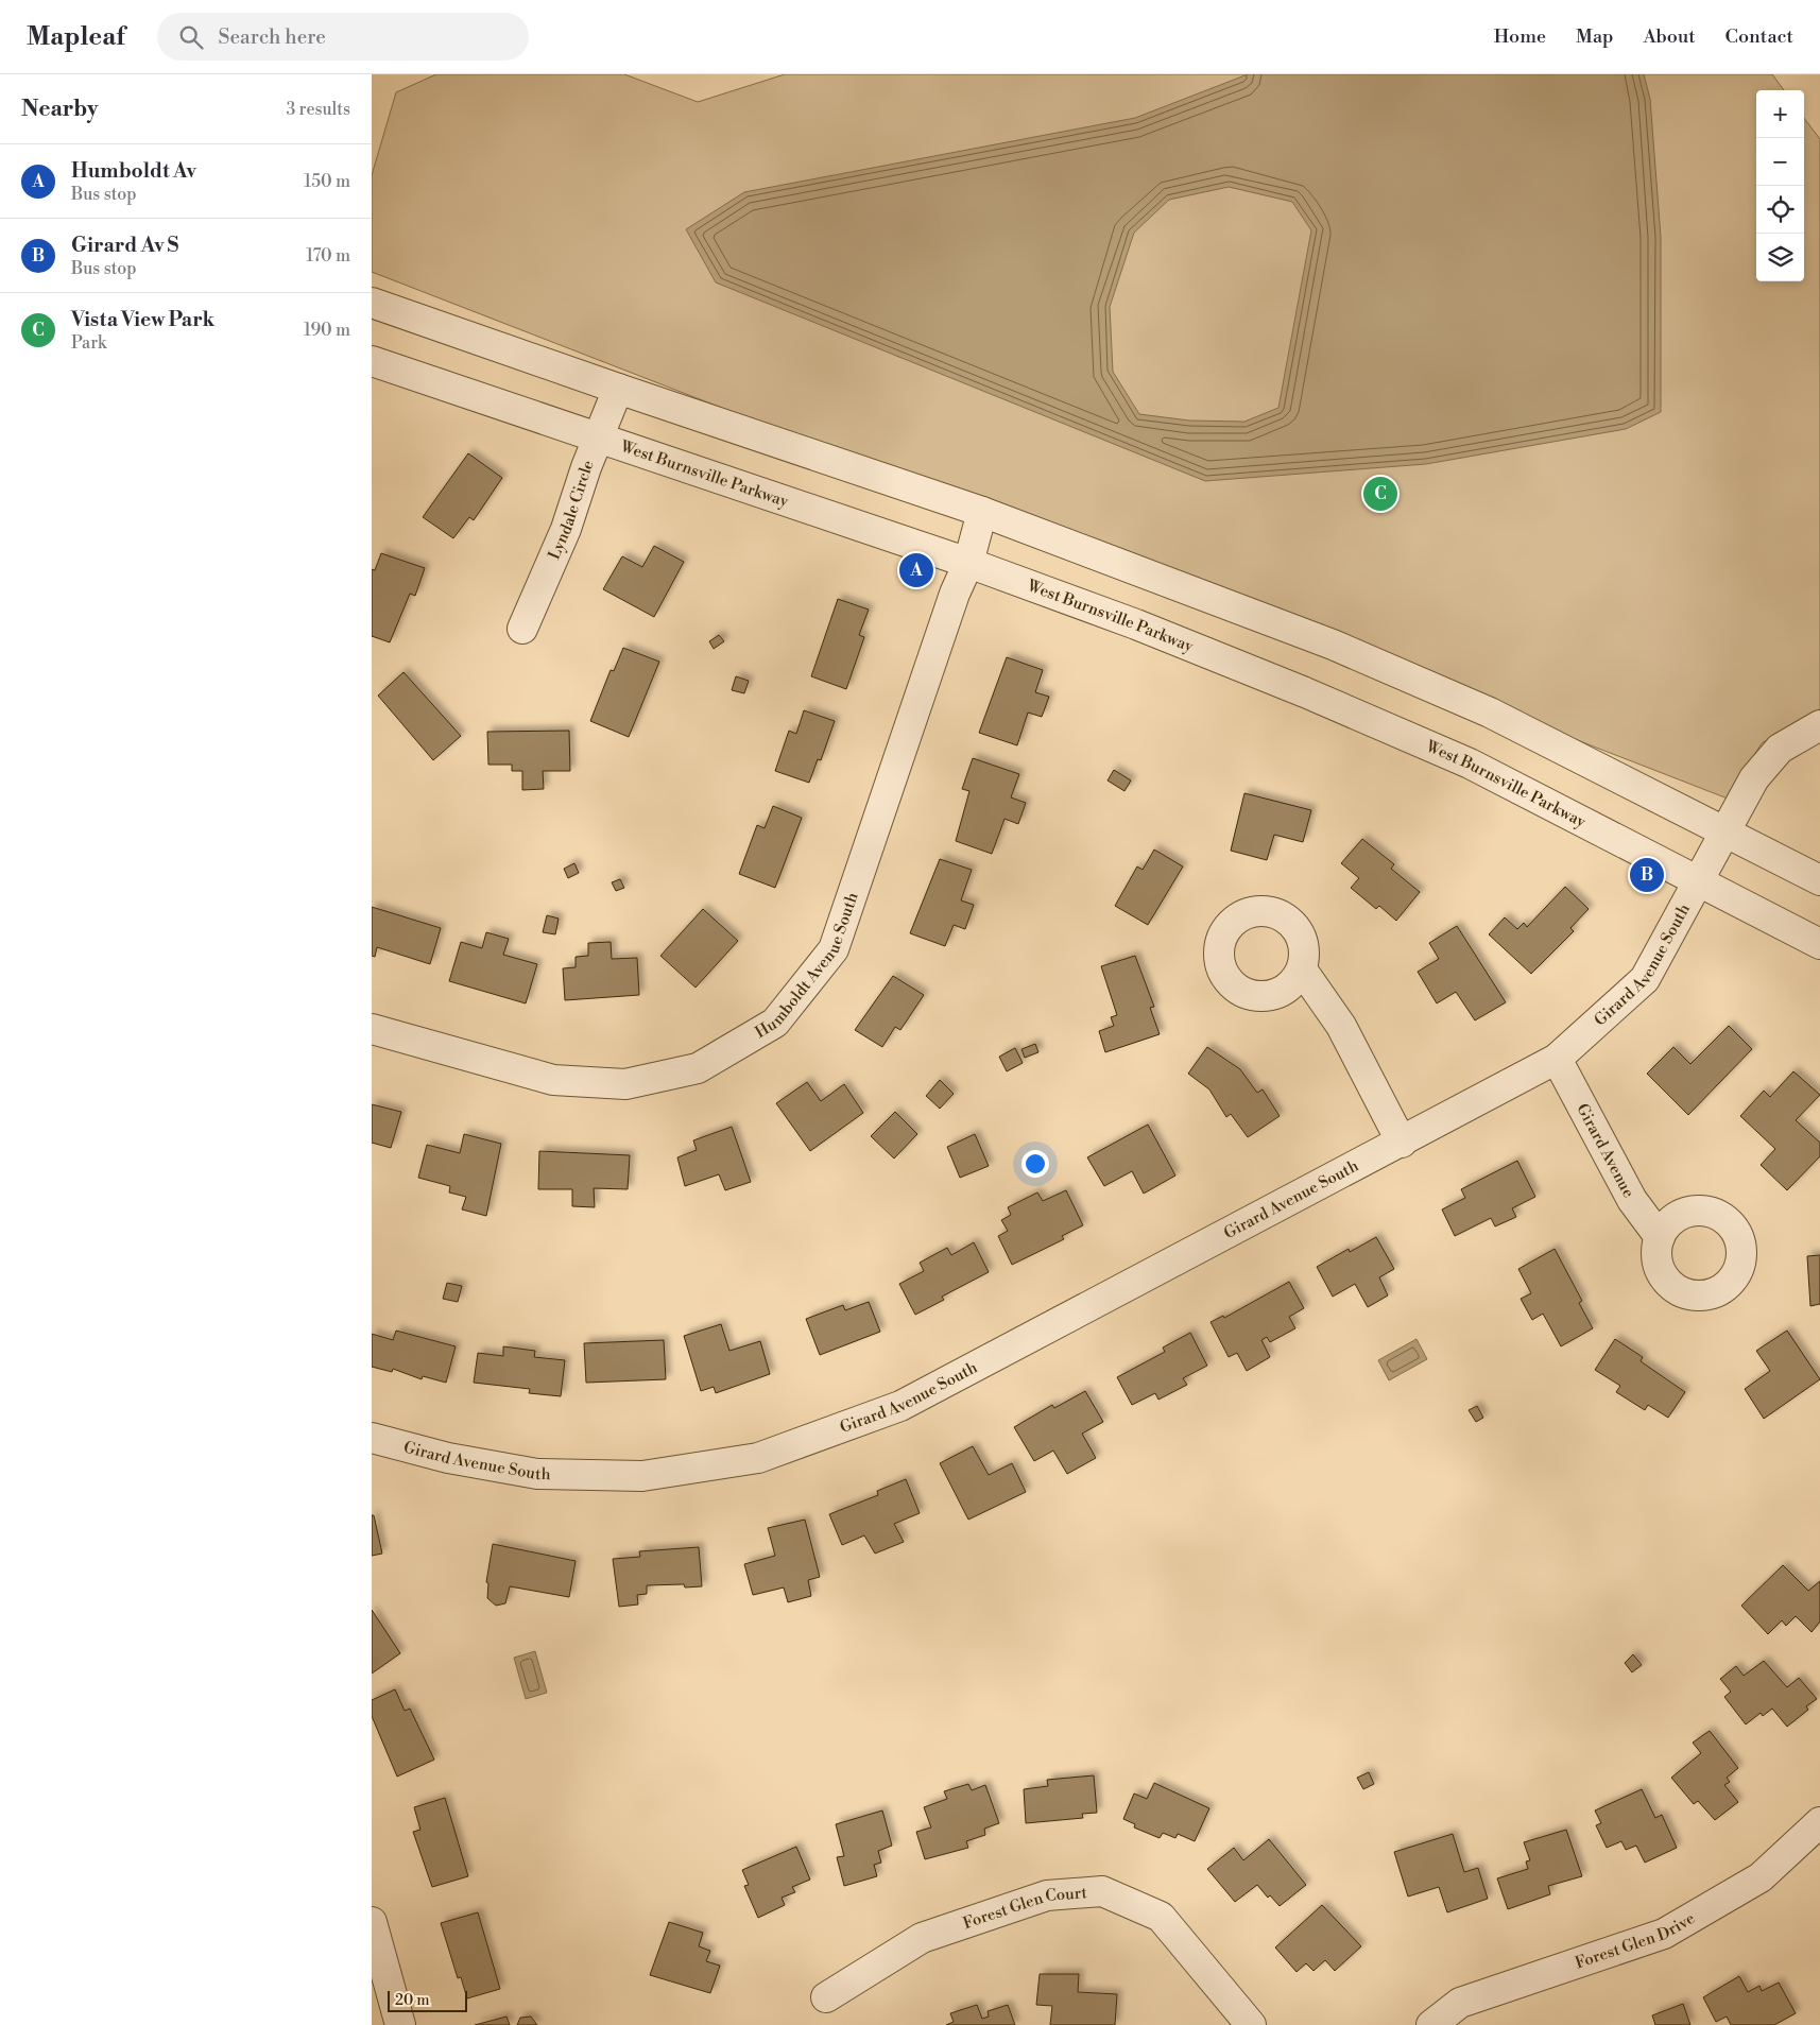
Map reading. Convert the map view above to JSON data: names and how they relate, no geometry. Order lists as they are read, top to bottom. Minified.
{"streets":{"street":["West Burnsville Parkway","Lyndale Circle","Humboldt Avenue South","Girard Avenue South","Girard Avenue","Forest Glen Court","Forest Glen Drive"]},"crossings":[["West Burnsville Parkway","Lyndale Circle"],["West Burnsville Parkway","Humboldt Avenue South"],["West Burnsville Parkway","Girard Avenue South"],["Girard Avenue South","Girard Avenue"]],"scale_bar":"20 m","page":{"header":"Mapleaf","search":"Search here","nav":["Home","Map","About","Contact"],"heading":["Nearby","3 results"],"map_buttons":["+","−"],"list":[{"mark":"A","name":"Humboldt Av","note":"Bus stop","value":"150 m"},{"mark":"B","name":"Girard Av S","note":"Bus stop","value":"170 m"},{"mark":"C","name":"Vista View Park","note":"Park","value":"190 m"}],"pins":["C","A","B"],"scale":"20 m"}}
